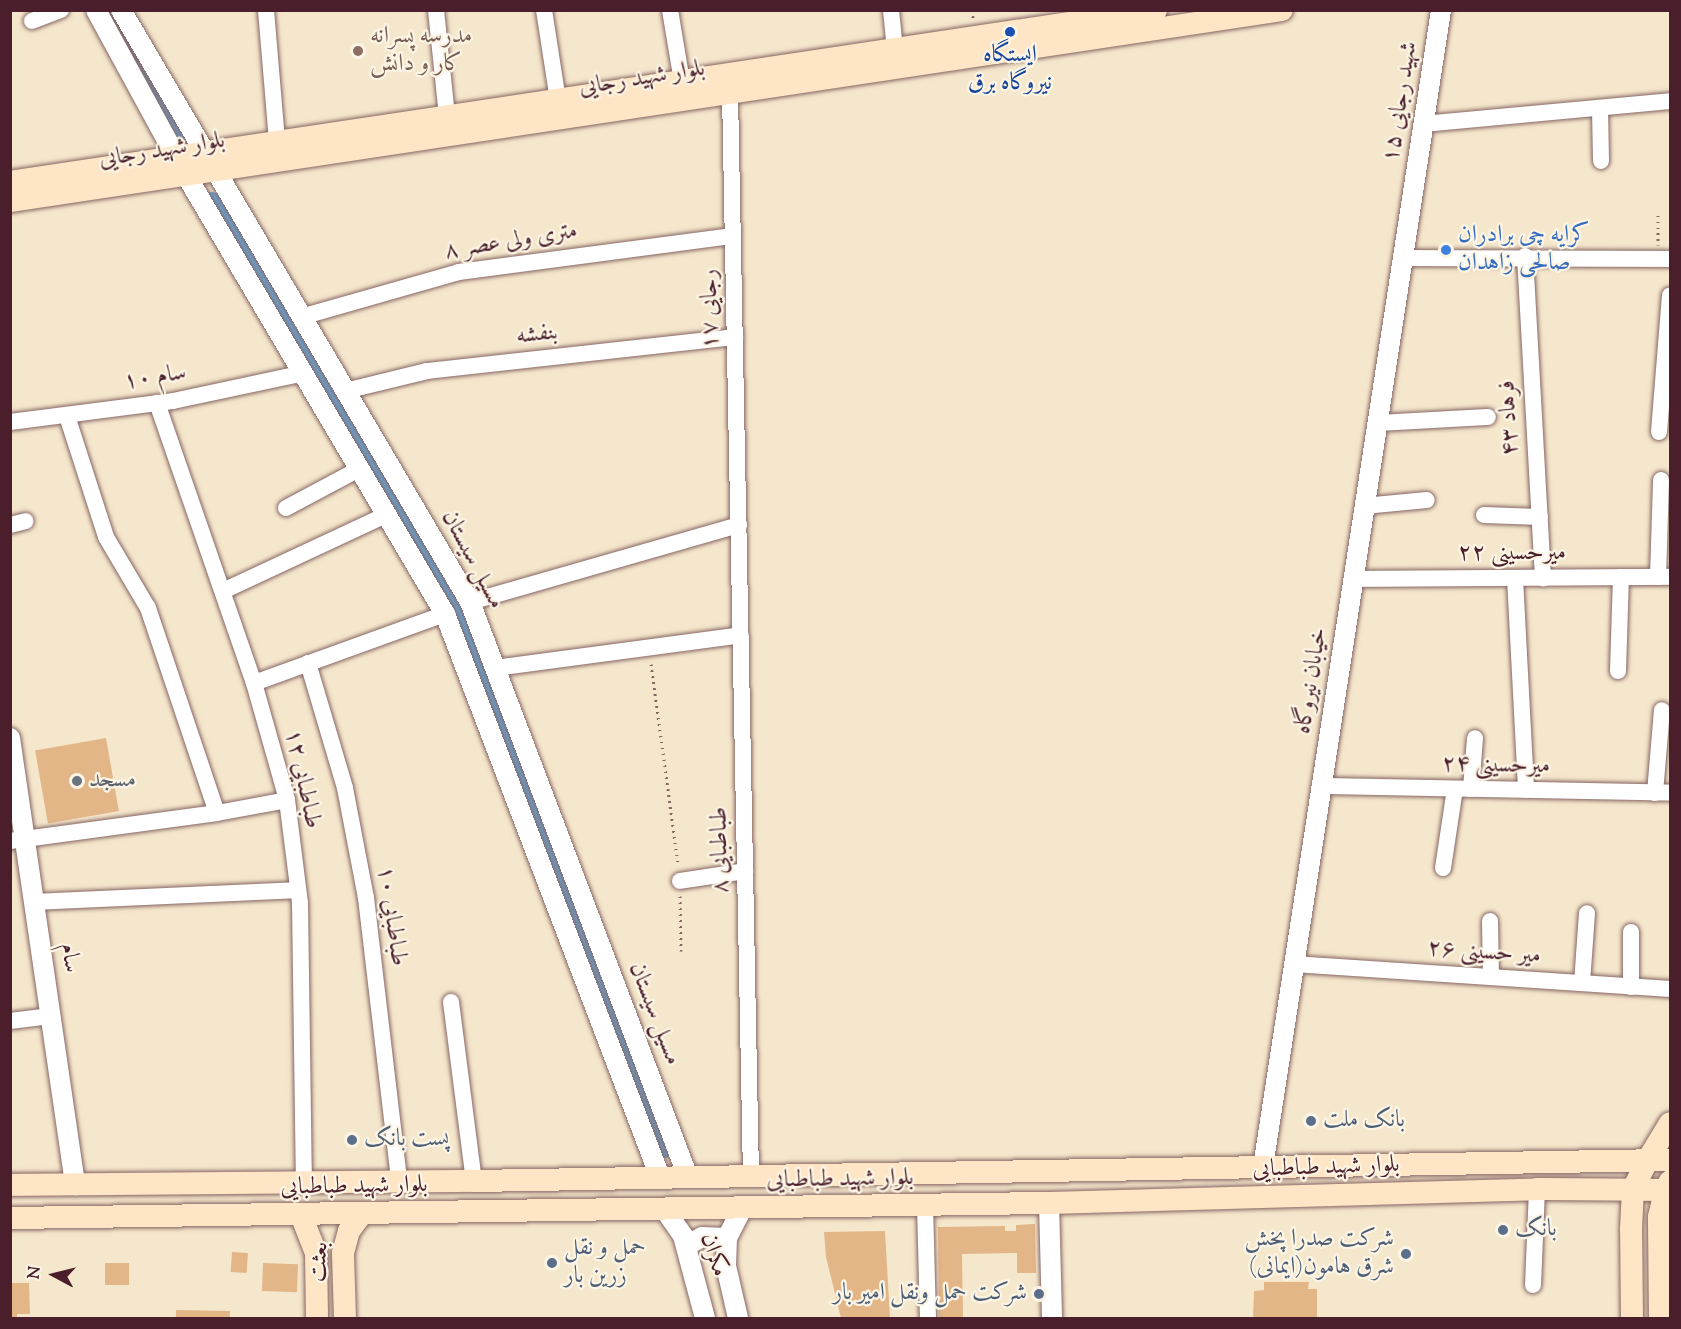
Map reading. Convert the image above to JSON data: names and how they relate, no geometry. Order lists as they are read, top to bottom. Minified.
{"streets":{"main road":["بلوار شهید رجایی","بلوار شهید طباطبایی","بعثت"],"street":["شهید رجایی ۱۵","۸ متری ولی عصر","رجایی ۱۷","بنفشه","سام ۱۰","فرهاد ۴۳","میرحسینی ۲۲","مسیل سیستان","خیابان نیروگاه","میرحسینی ۲۴","طباطبایی ۱۲","طباطبایی ۸","طباطبایی ۱۰","میر حسینی ۲۶","سام","مکران"]},"crossings":[["بلوار شهید رجایی","رجایی ۱۷"],["بلوار شهید رجایی","مسیل سیستان"],["شهید رجایی ۱۵","خیابان نیروگاه"],["۸ متری ولی عصر","رجایی ۱۷"],["۸ متری ولی عصر","مسیل سیستان"],["رجایی ۱۷","بنفشه"],["رجایی ۱۷","طباطبایی ۸"],["بنفشه","مسیل سیستان"],["سام ۱۰","مسیل سیستان"],["سام ۱۰","طباطبایی ۱۲"],["فرهاد ۴۳","میرحسینی ۲۲"],["میرحسینی ۲۲","خیابان نیروگاه"],["مسیل سیستان","بلوار شهید طباطبایی"],["خیابان نیروگاه","میرحسینی ۲۴"],["خیابان نیروگاه","میر حسینی ۲۶"],["خیابان نیروگاه","بلوار شهید طباطبایی"],["طباطبایی ۱۲","بلوار شهید طباطبایی"],["طباطبایی ۸","بلوار شهید طباطبایی"],["طباطبایی ۱۰","بلوار شهید طباطبایی"],["سام","بلوار شهید طباطبایی"],["بلوار شهید طباطبایی","مکران"],["بلوار شهید طباطبایی","بعثت"]],"places":["ایستگاه نیروگاه برق","مدرسه پسرانه کار و دانش","کرایه چی برادران صالحی زاهدان","مسجد","بانک ملت","پست بانک","بانک","شرکت صدرا پخش شرق هامون(ایمانی)","حمل و نقل زرین بار","شرکت حمل ونقل امیر بار"],"north":"left"}
